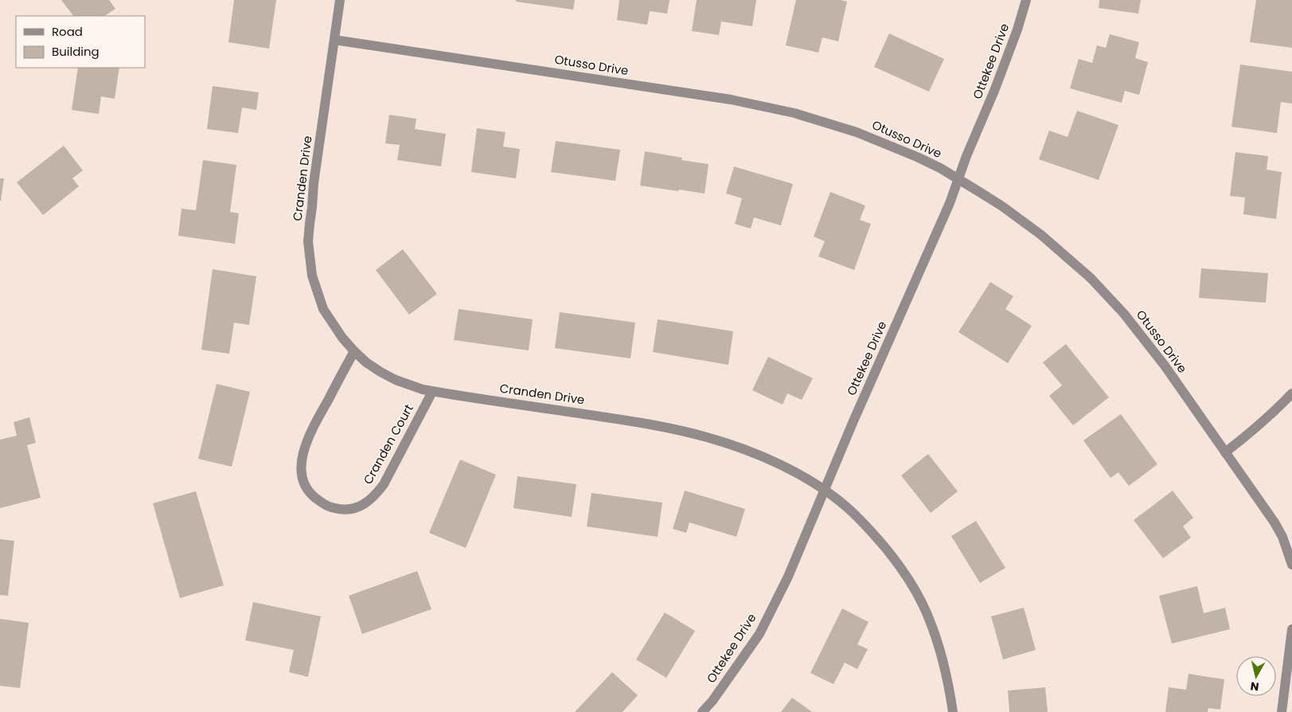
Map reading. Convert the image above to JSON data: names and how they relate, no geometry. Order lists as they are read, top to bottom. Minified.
{"streets":{"street":["Ottekee Drive","Otusso Drive","Cranden Drive","Cranden Court"]},"crossings":[["Ottekee Drive","Otusso Drive"],["Ottekee Drive","Cranden Drive"],["Otusso Drive","Cranden Drive"],["Cranden Drive","Cranden Court"]],"legend":["Road","Building"],"north":"bottom"}
